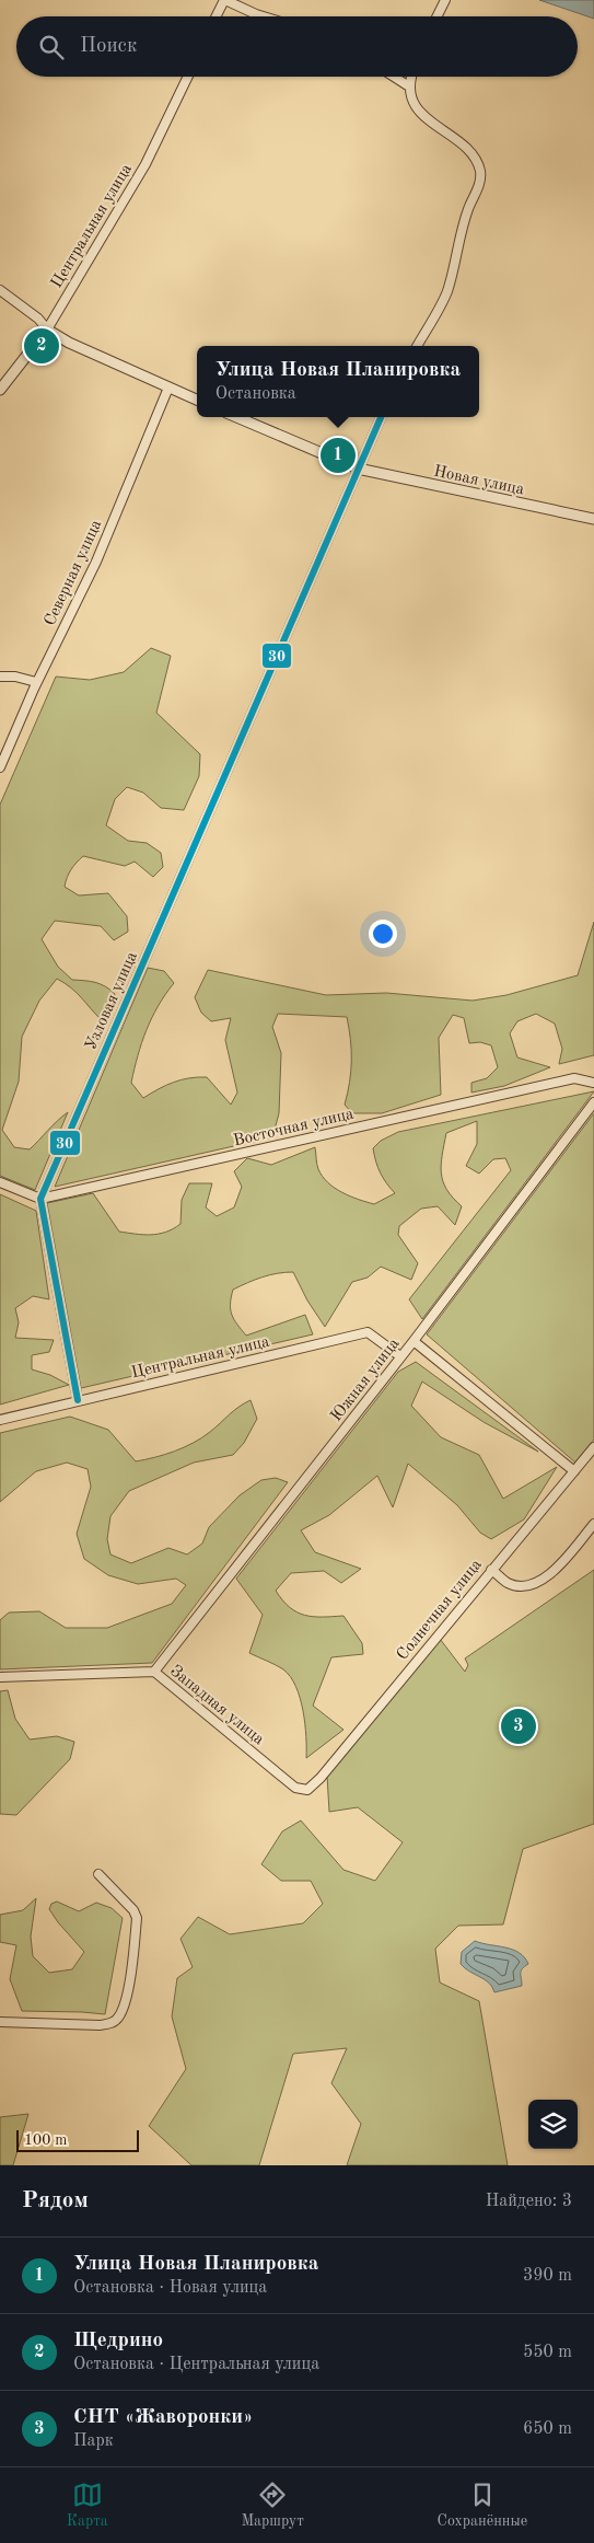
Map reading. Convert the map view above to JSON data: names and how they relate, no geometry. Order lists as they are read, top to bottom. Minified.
{"streets":{"street":["Центральная улица","Новая улица","Северная улица","Узловая улица","Восточная улица","Южная улица","Солнечная улица","Западная улица"]},"crossings":[["Центральная улица","Южная улица"],["Новая улица","Узловая улица"],["Узловая улица","Восточная улица"],["Южная улица","Западная улица"],["Солнечная улица","Западная улица"]],"lines":["transit line 30"],"scale_bar":"100 m","page":{"search":"Поиск","pins":["2","1","3"],"popup":["Улица Новая Планировка","Остановка"],"scale":"100 m","heading":["Рядом","Найдено: 3"],"list":[{"mark":"1","name":"Улица Новая Планировка","note":"Остановка · Новая улица","value":"390 m"},{"mark":"2","name":"Щедрино","note":"Остановка · Центральная улица","value":"550 m"},{"mark":"3","name":"СНТ «Жаворонки»","note":"Парк","value":"650 m"}],"nav":["Карта","Маршрут","Сохранённые"]}}
